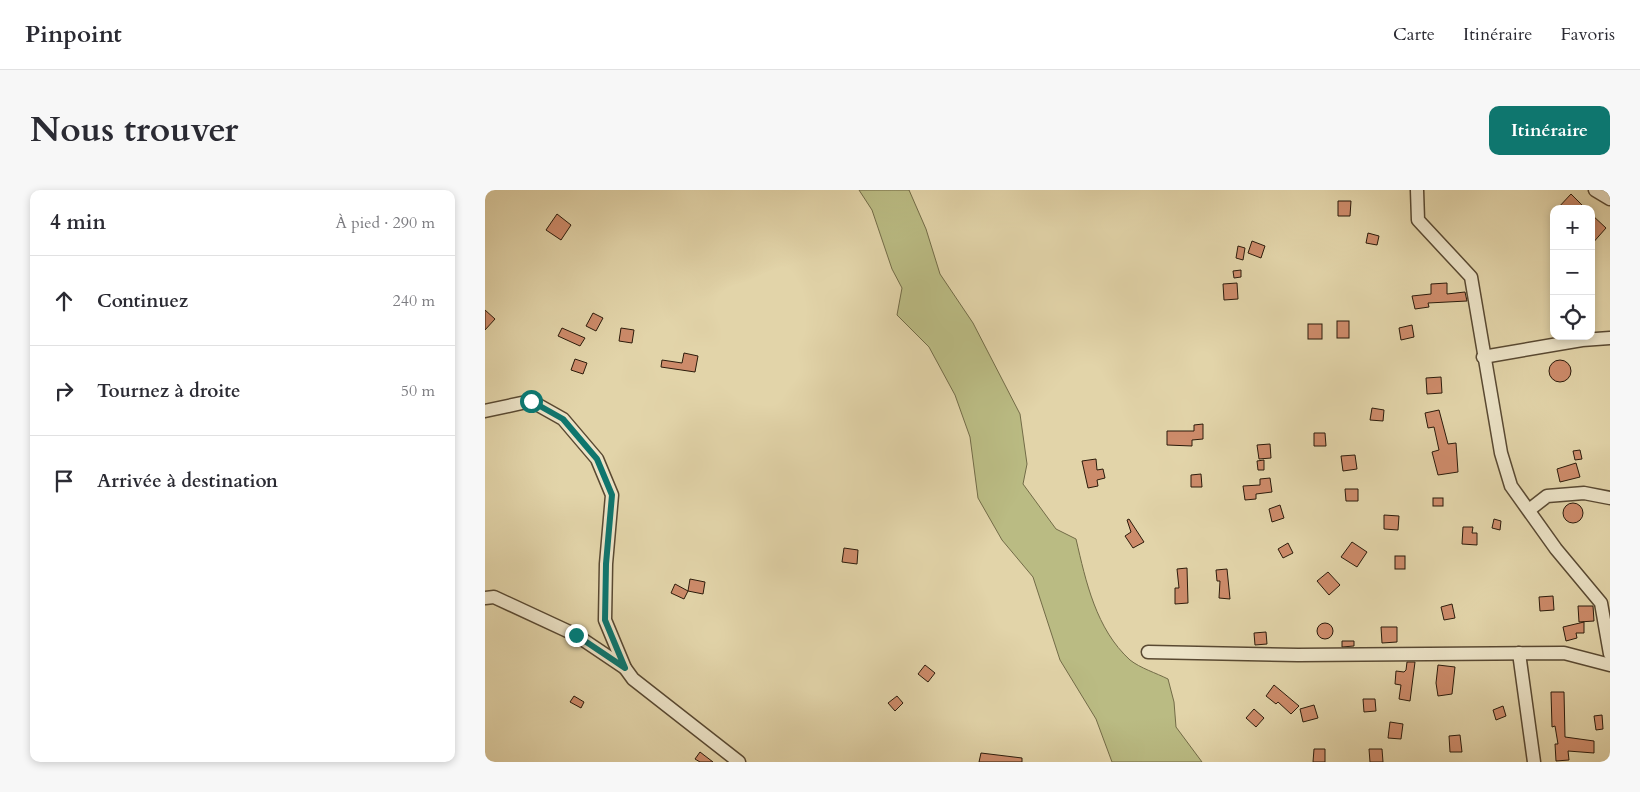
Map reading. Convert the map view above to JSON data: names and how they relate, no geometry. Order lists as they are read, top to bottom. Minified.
{"page":{"header":"Pinpoint","nav":["Carte","Itinéraire","Favoris"],"title":"Nous trouver","buttons":"Itinéraire","heading":["4 min","À pied · 290 m"],"map_buttons":["+","−"],"list":[["Continuez","240 m"],["Tournez à droite","50 m"],"Arrivée à destination"]}}
